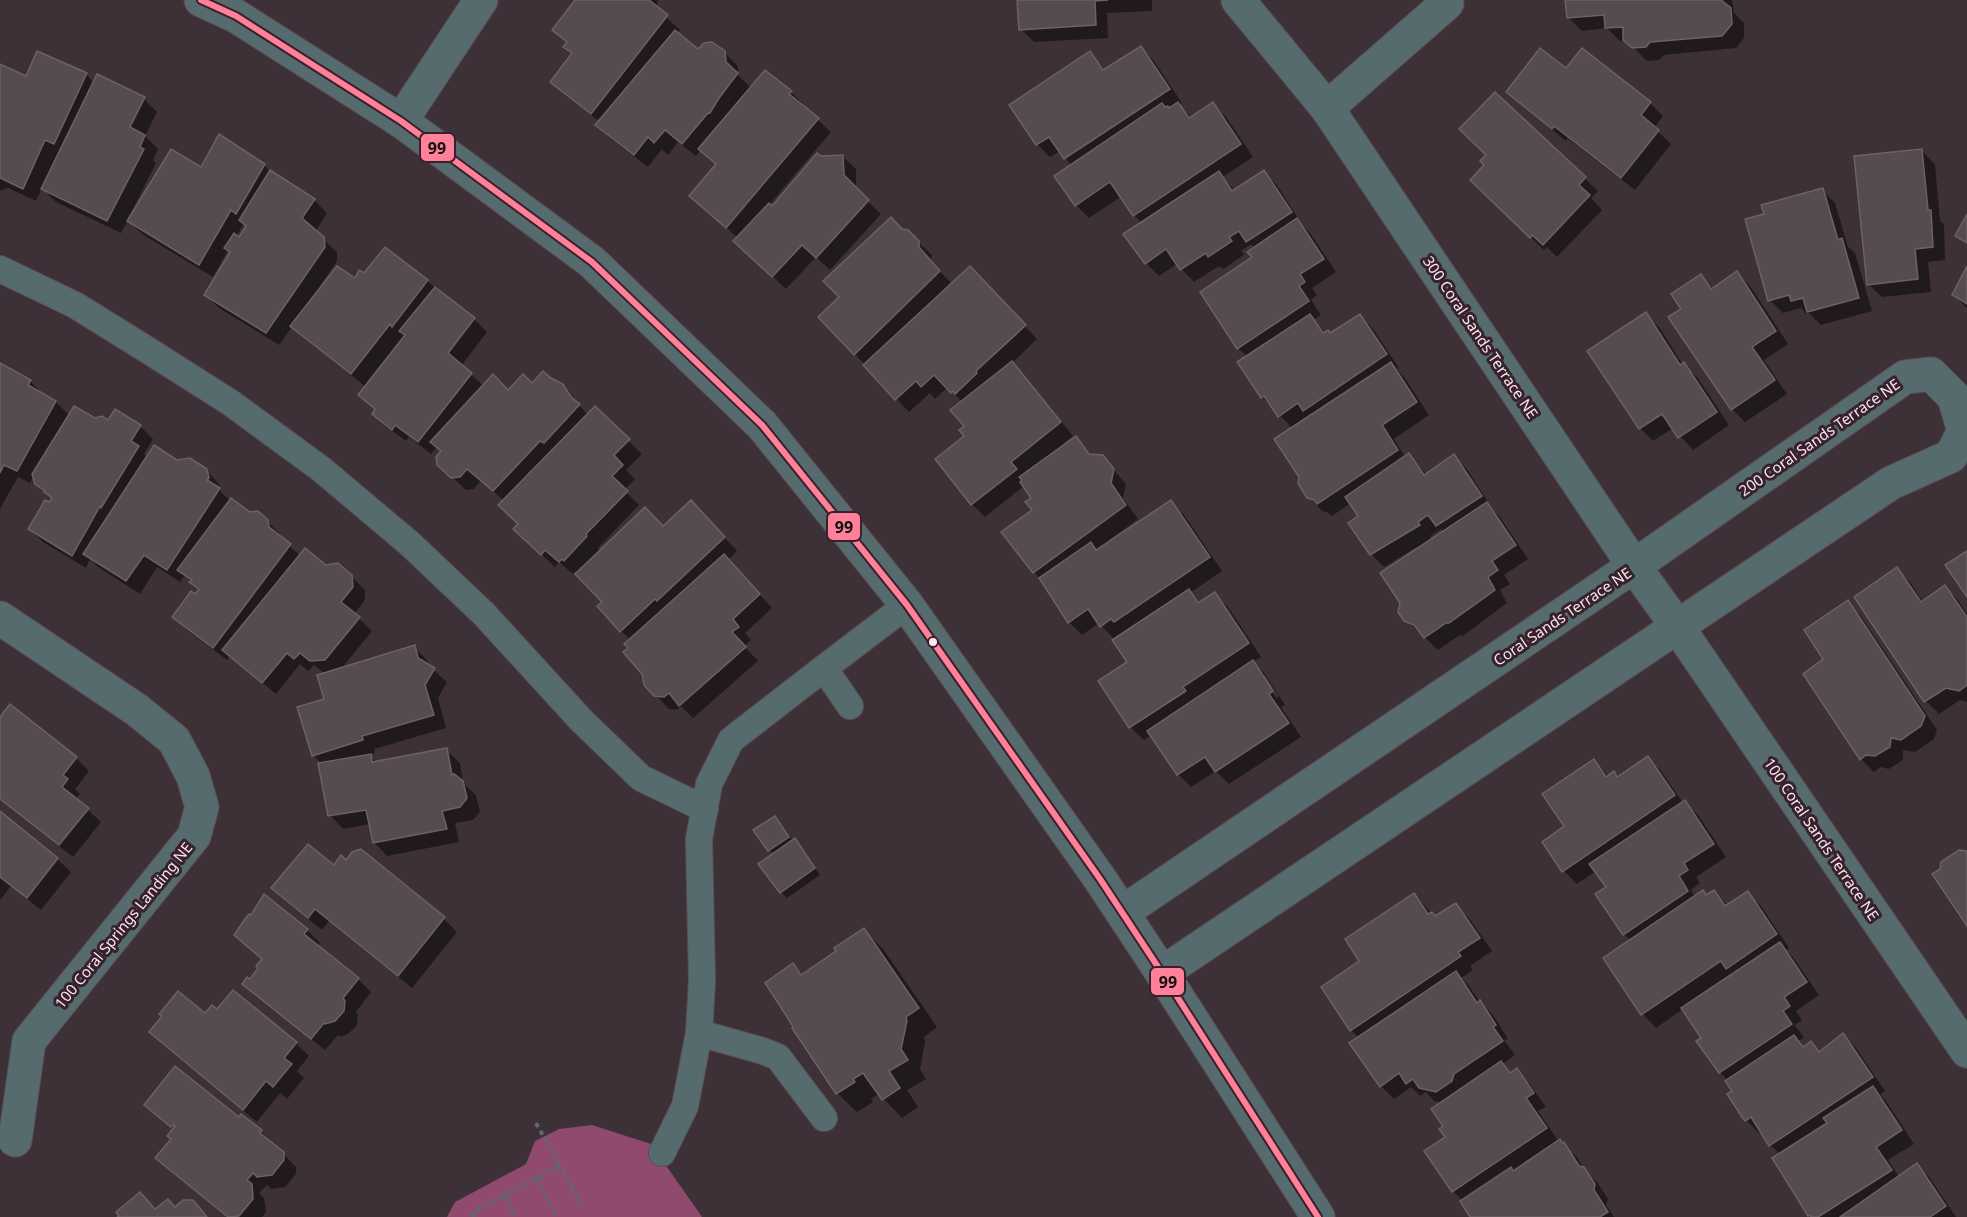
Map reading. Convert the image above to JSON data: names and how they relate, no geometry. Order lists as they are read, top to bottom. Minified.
{"streets":{"street":["300 Coral Sands Terrace NE","200 Coral Sands Terrace NE","Coral Sands Terrace NE","100 Coral Sands Terrace NE","100 Coral Springs Landing NE"]},"crossings":[["300 Coral Sands Terrace NE","200 Coral Sands Terrace NE"],["300 Coral Sands Terrace NE","Coral Sands Terrace NE"],["200 Coral Sands Terrace NE","Coral Sands Terrace NE"],["200 Coral Sands Terrace NE","100 Coral Sands Terrace NE"],["Coral Sands Terrace NE","100 Coral Sands Terrace NE"]],"lines":["transit line 99"]}
